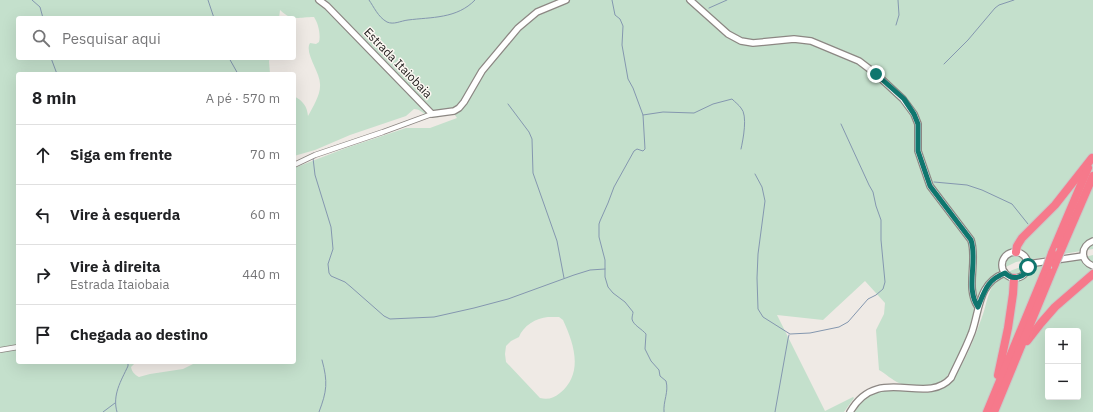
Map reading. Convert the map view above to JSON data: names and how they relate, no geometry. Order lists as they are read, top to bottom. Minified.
{"streets":{"street":["Estrada Itaiobaia"]},"page":{"search":"Pesquisar aqui","heading":["8 min","A pé · 570 m"],"list":[["Siga em frente","70 m"],["Vire à esquerda","60 m"],["Vire à direita","Estrada Itaiobaia","440 m"],"Chegada ao destino"],"map_buttons":["+","−"]}}
